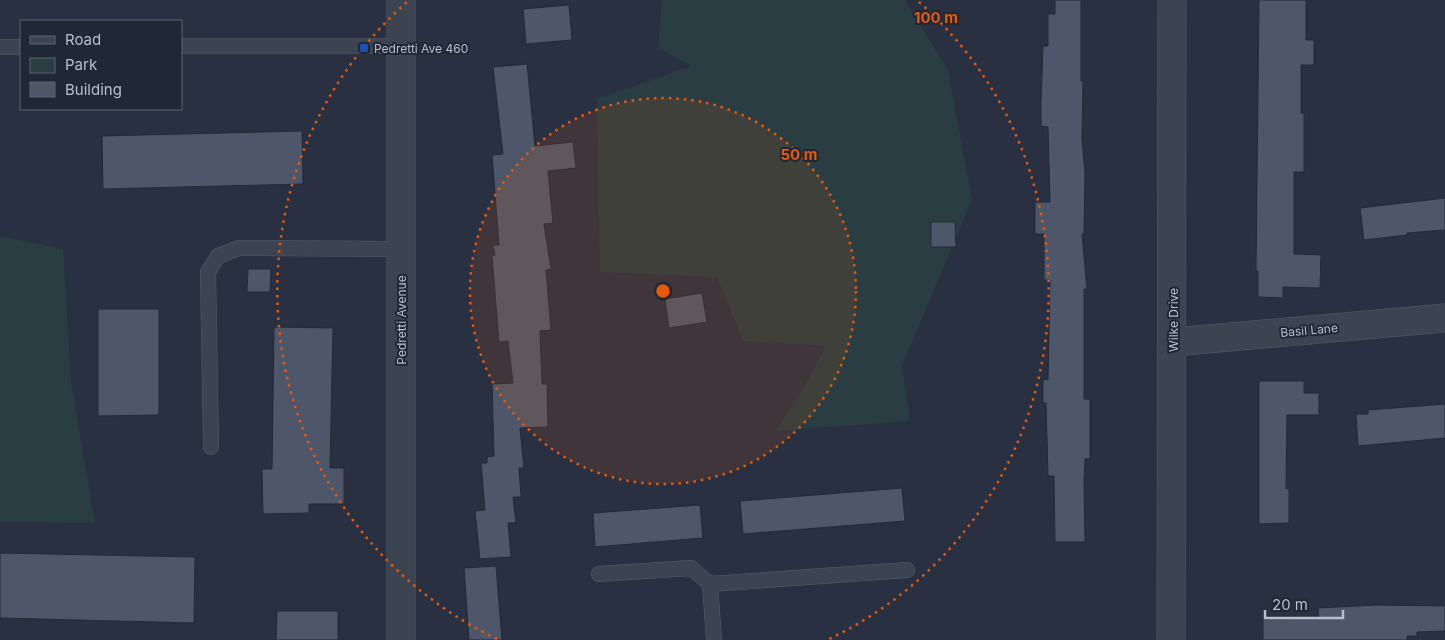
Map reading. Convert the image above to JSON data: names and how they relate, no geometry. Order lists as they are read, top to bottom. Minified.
{"streets":{"street":["Pedretti Avenue","Wilke Drive","Basil Lane"]},"crossings":[["Wilke Drive","Basil Lane"]],"places":{"transit":["Pedretti Ave 460"]},"legend":["Road","Park","Building"],"scale_bar":"20 m","rings":["100 m","50 m"]}
